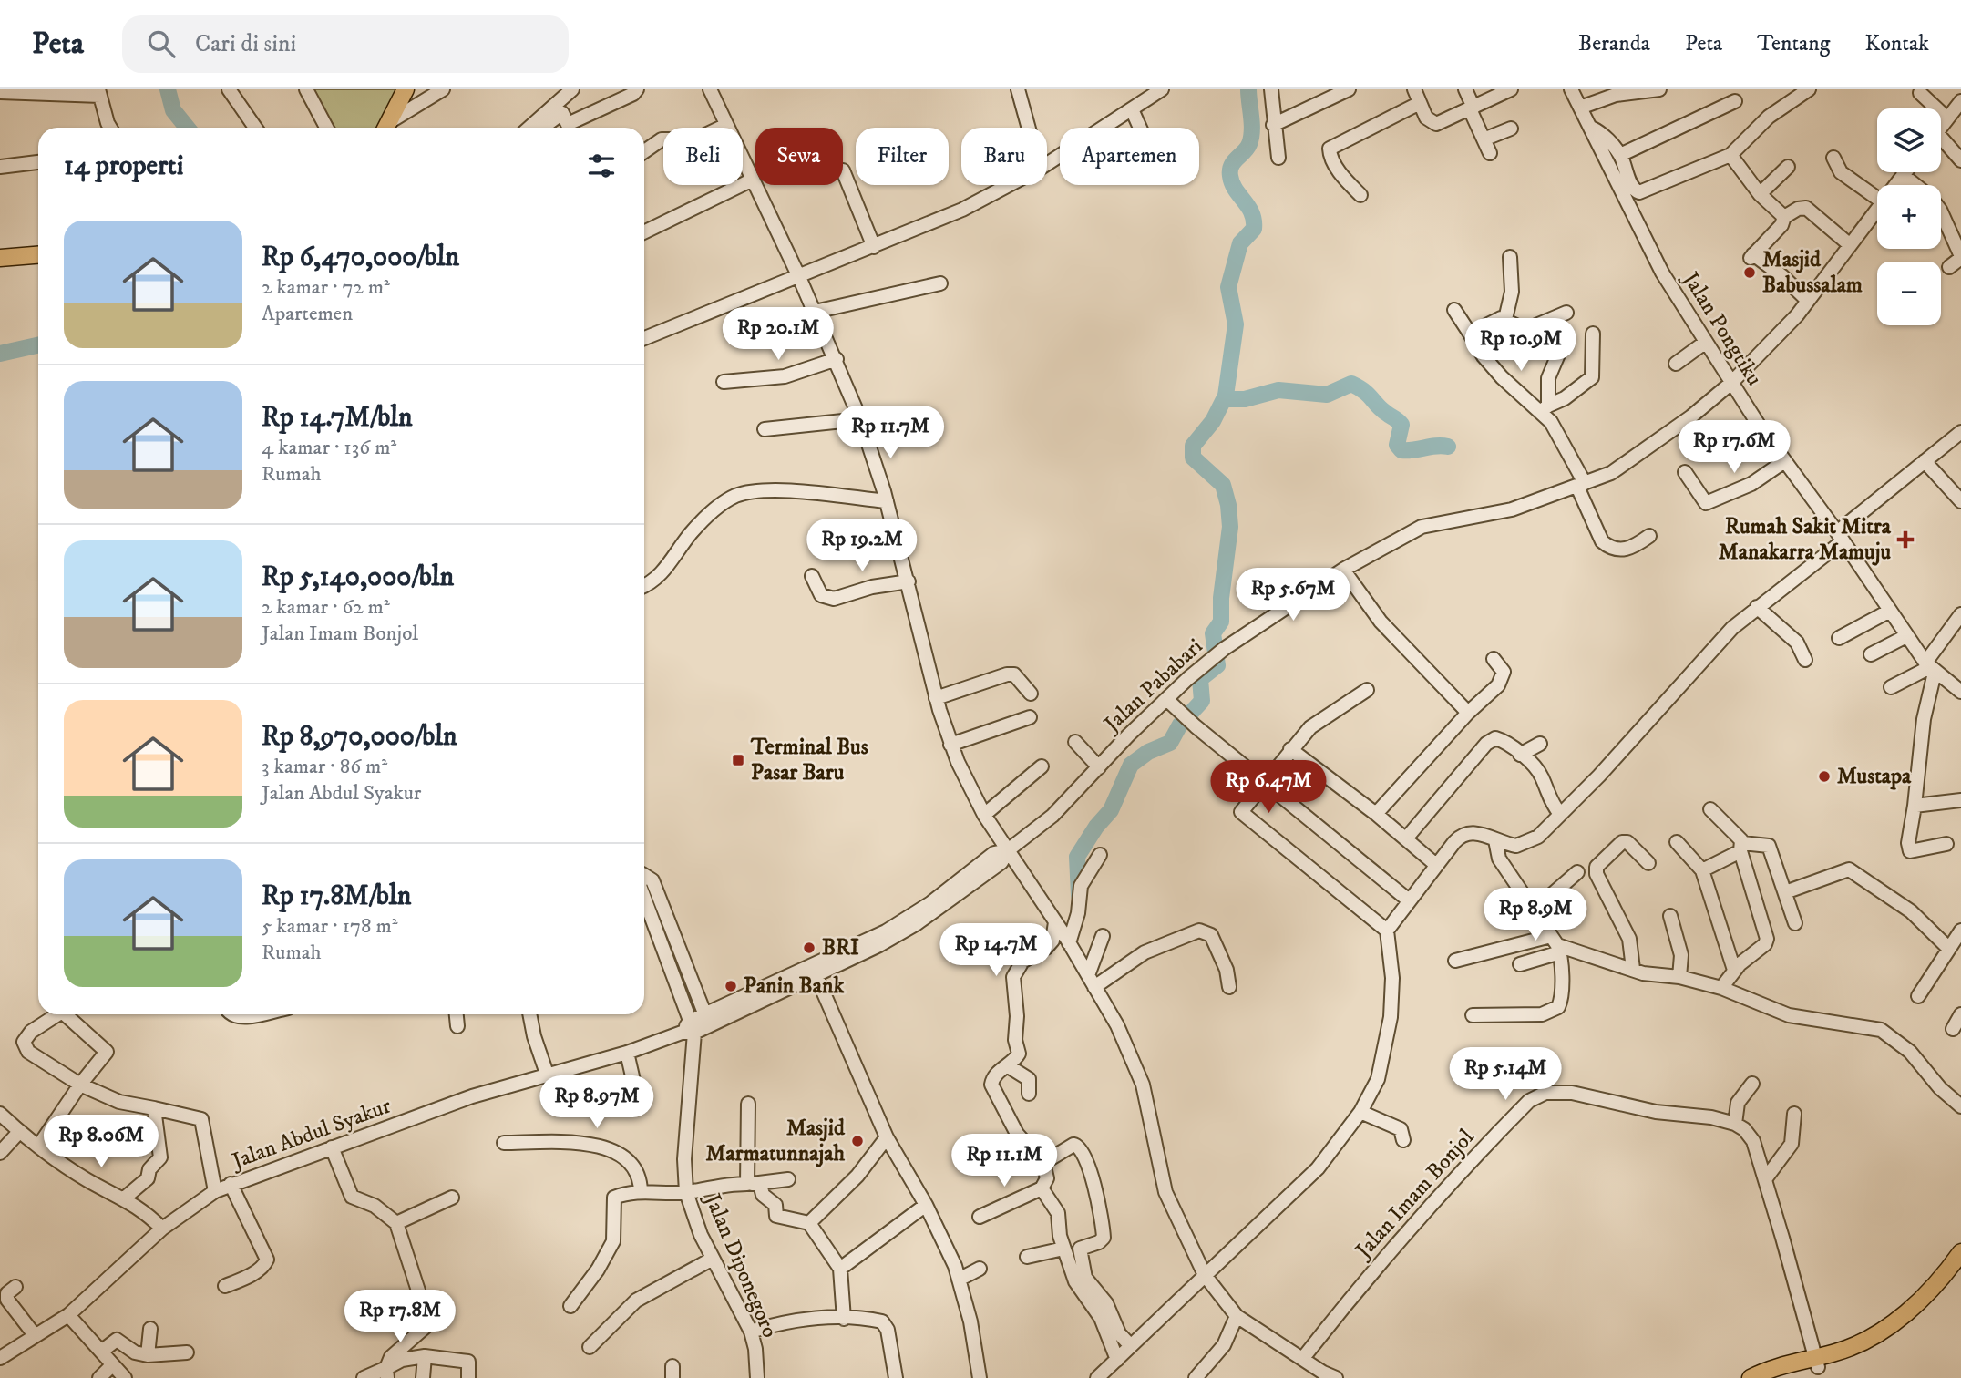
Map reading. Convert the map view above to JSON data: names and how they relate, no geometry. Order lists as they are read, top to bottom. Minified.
{"streets":{"street":["Jalan Pongtiku","Jalan Pababari","Jalan Abdul Syakur","Jalan Imam Bonjol","Jalan Diponegoro"]},"crossings":[["Jalan Pongtiku","Jalan Pababari"],["Jalan Pababari","Jalan Abdul Syakur"],["Jalan Abdul Syakur","Jalan Diponegoro"]],"places":{"other":["Masjid Babussalam","Mustapa","BRI","Panin Bank","Masjid Marmatunnajah"],"health":["Rumah Sakit Mitra Manakarra Mamuju"],"transit":["Terminal Bus Pasar Baru"]},"page":{"header":"Peta","search":"Cari di sini","nav":["Beranda","Peta","Tentang","Kontak"],"map_buttons":["+","−"],"chip":["Beli","Sewa","Filter","Baru","Apartemen"],"heading":"14 properti","list":[{"name":"Rp 6,470,000/bln","note":"2 kamar · 72 m² · Apartemen"},{"name":"Rp 14.7M/bln","note":"4 kamar · 136 m² · Rumah"},{"name":"Rp 5,140,000/bln","note":"2 kamar · 62 m² · Jalan Imam Bonjol"},{"name":"Rp 8,970,000/bln","note":"3 kamar · 86 m² · Jalan Abdul Syakur"},{"name":"Rp 17.8M/bln","note":"5 kamar · 178 m² · Rumah"}],"price":["Rp 20.1M","Rp 10.9M","Rp 11.7M","Rp 17.6M","Rp 19.2M","Rp 5.67M","Rp 6.47M","Rp 8.9M","Rp 14.7M","Rp 5.14M","Rp 8.97M","Rp 8.06M","Rp 11.1M","Rp 17.8M"]}}
